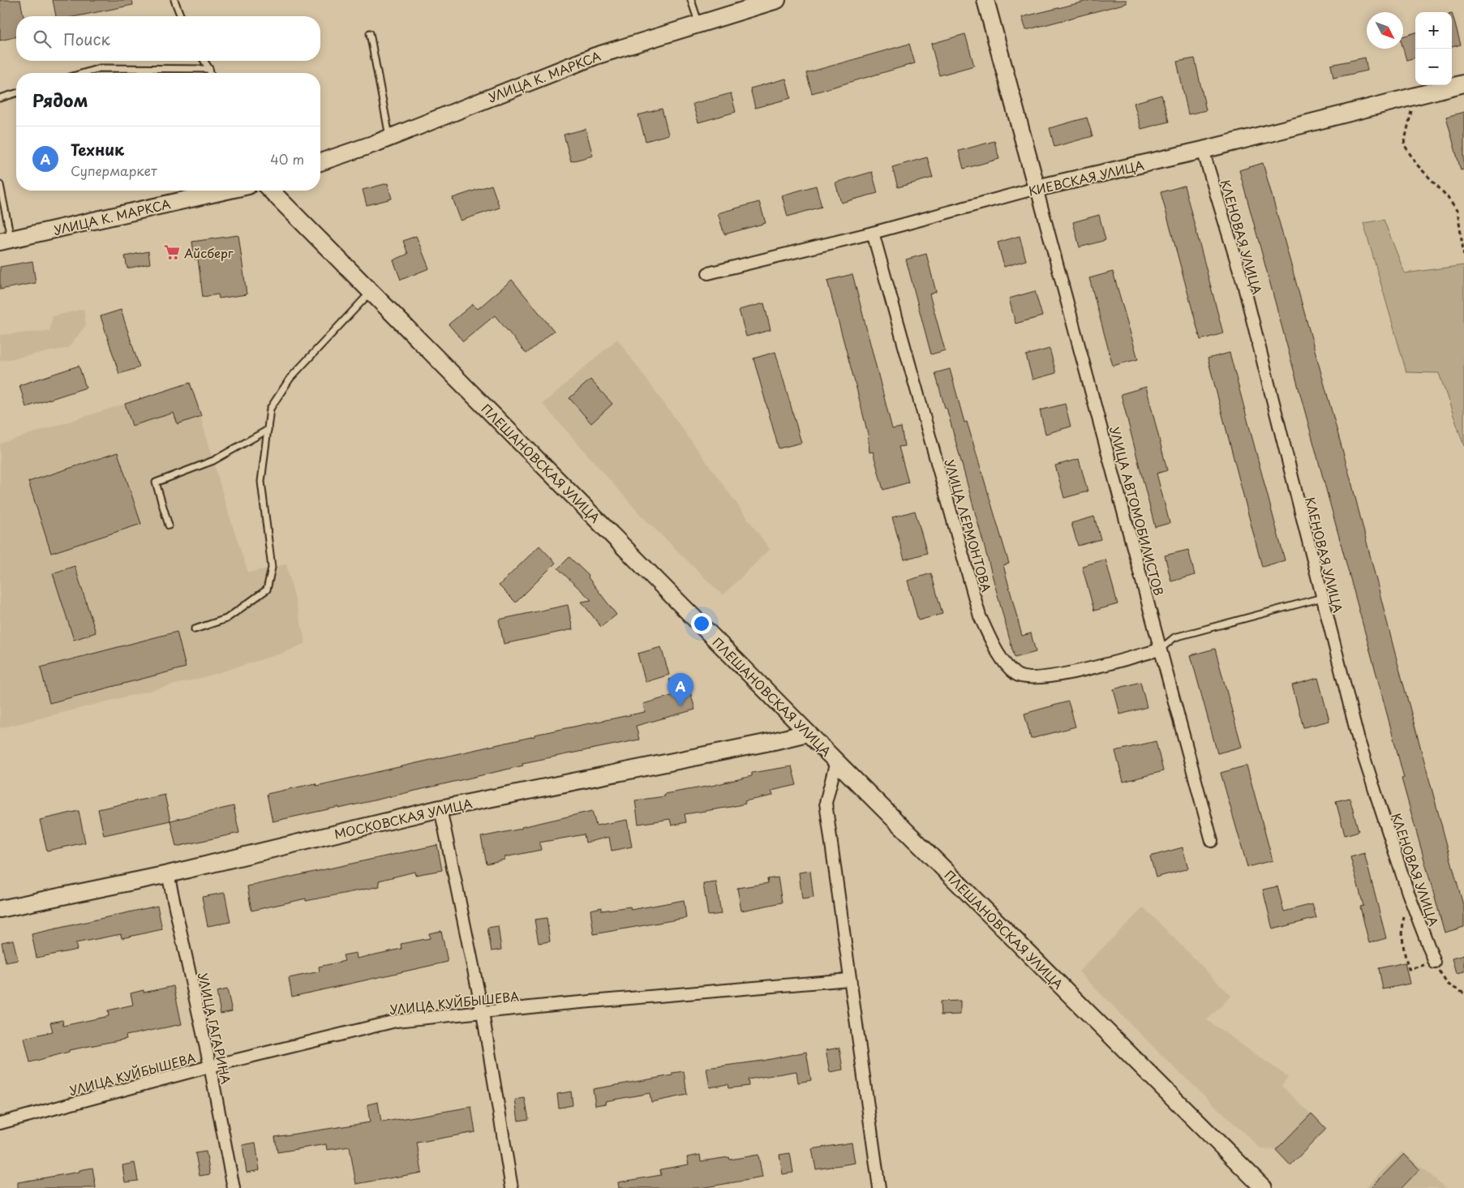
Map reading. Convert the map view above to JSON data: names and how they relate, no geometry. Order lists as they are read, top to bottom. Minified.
{"streets":{"street":["УЛИЦА К. МАРКСА","КИЕВСКАЯ УЛИЦА","КЛЕНОВАЯ УЛИЦА","ПЛЕШАНОВСКАЯ УЛИЦА","УЛИЦА АВТОМОБИЛИСТОВ","УЛИЦА ЛЕРМОНТОВА","МОСКОВСКАЯ УЛИЦА","УЛИЦА КУЙБЫШЕВА","УЛИЦА ГАГАРИНА"]},"crossings":[["КИЕВСКАЯ УЛИЦА","КЛЕНОВАЯ УЛИЦА"],["КИЕВСКАЯ УЛИЦА","УЛИЦА АВТОМОБИЛИСТОВ"],["КИЕВСКАЯ УЛИЦА","УЛИЦА ЛЕРМОНТОВА"],["ПЛЕШАНОВСКАЯ УЛИЦА","МОСКОВСКАЯ УЛИЦА"],["УЛИЦА АВТОМОБИЛИСТОВ","УЛИЦА ЛЕРМОНТОВА"],["МОСКОВСКАЯ УЛИЦА","УЛИЦА ГАГАРИНА"],["УЛИЦА КУЙБЫШЕВА","УЛИЦА ГАГАРИНА"]],"places":{"supermarket":["Айсберг"]},"north":"bottom right","page":{"map_buttons":["+","−"],"search":"Поиск","heading":"Рядом","list":[{"mark":"A","name":"Техник","note":"Супермаркет","value":"40 m"}],"pins":"A"}}
